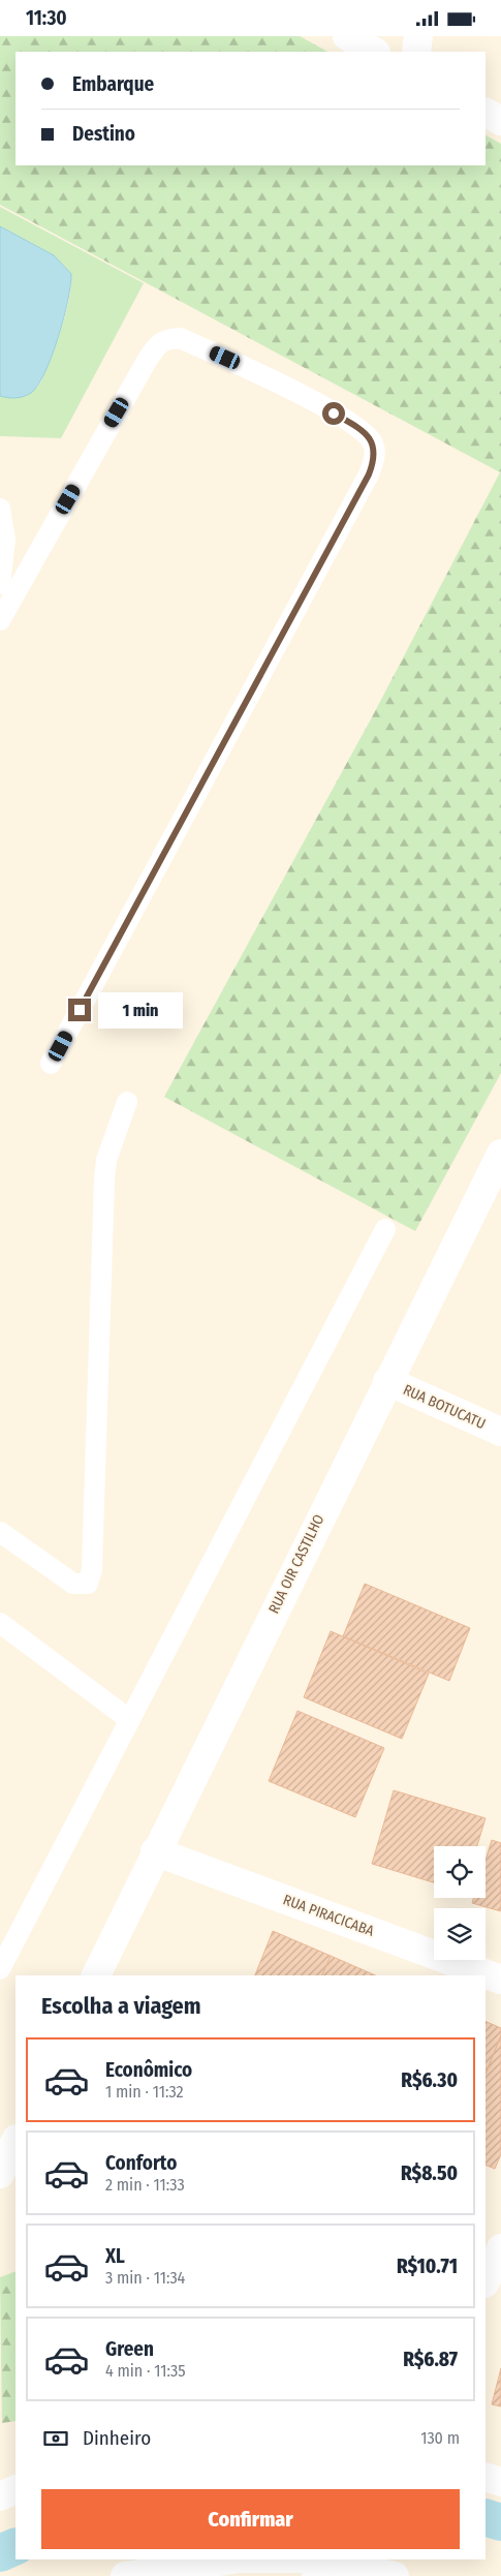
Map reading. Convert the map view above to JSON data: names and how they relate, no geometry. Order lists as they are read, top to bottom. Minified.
{"streets":{"street":["RUA BOTUCATU","RUA OIR CASTILHO","RUA PIRACICABA"]},"crossings":[["RUA BOTUCATU","RUA OIR CASTILHO"],["RUA OIR CASTILHO","RUA PIRACICABA"]],"page":{"status":"11:30","banner":["Embarque","Destino"],"bubble":"1 min","heading":"Escolha a viagem","list":[{"name":"Econômico","note":"1 min · 11:32","value":"R$6.30"},{"name":"Conforto","note":"2 min · 11:33","value":"R$8.50"},{"name":"XL","note":"3 min · 11:34","value":"R$10.71"},{"name":"Green","note":"4 min · 11:35","value":"R$6.87"}],"pay":["Dinheiro","130 m"],"buttons":"Confirmar"}}
